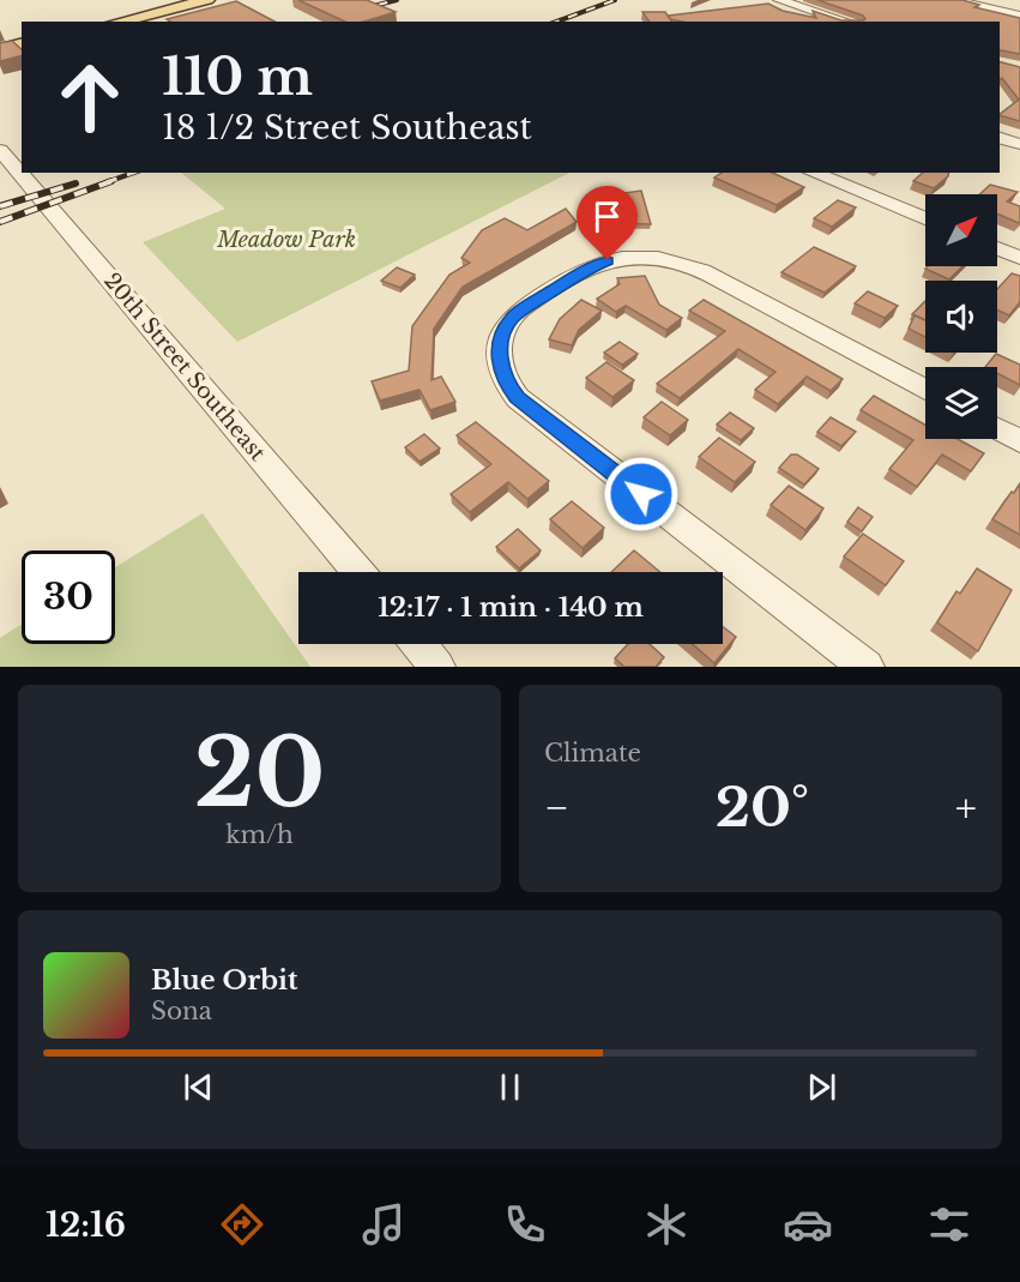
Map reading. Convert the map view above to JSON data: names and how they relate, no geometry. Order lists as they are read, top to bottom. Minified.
{"streets":{"street":["20th Street Southeast"]},"parks":["Meadow Park"],"north":"top right","page":{"turn":["110 m","18 1/2 Street Southeast"],"limit":"30","trip":"12:17 · 1 min · 140 m","tile":[["20","km/h"],"Climate"],"heat":["−","20°","+"],"song":["Blue Orbit","Sona"],"tabs":"12:16"}}
